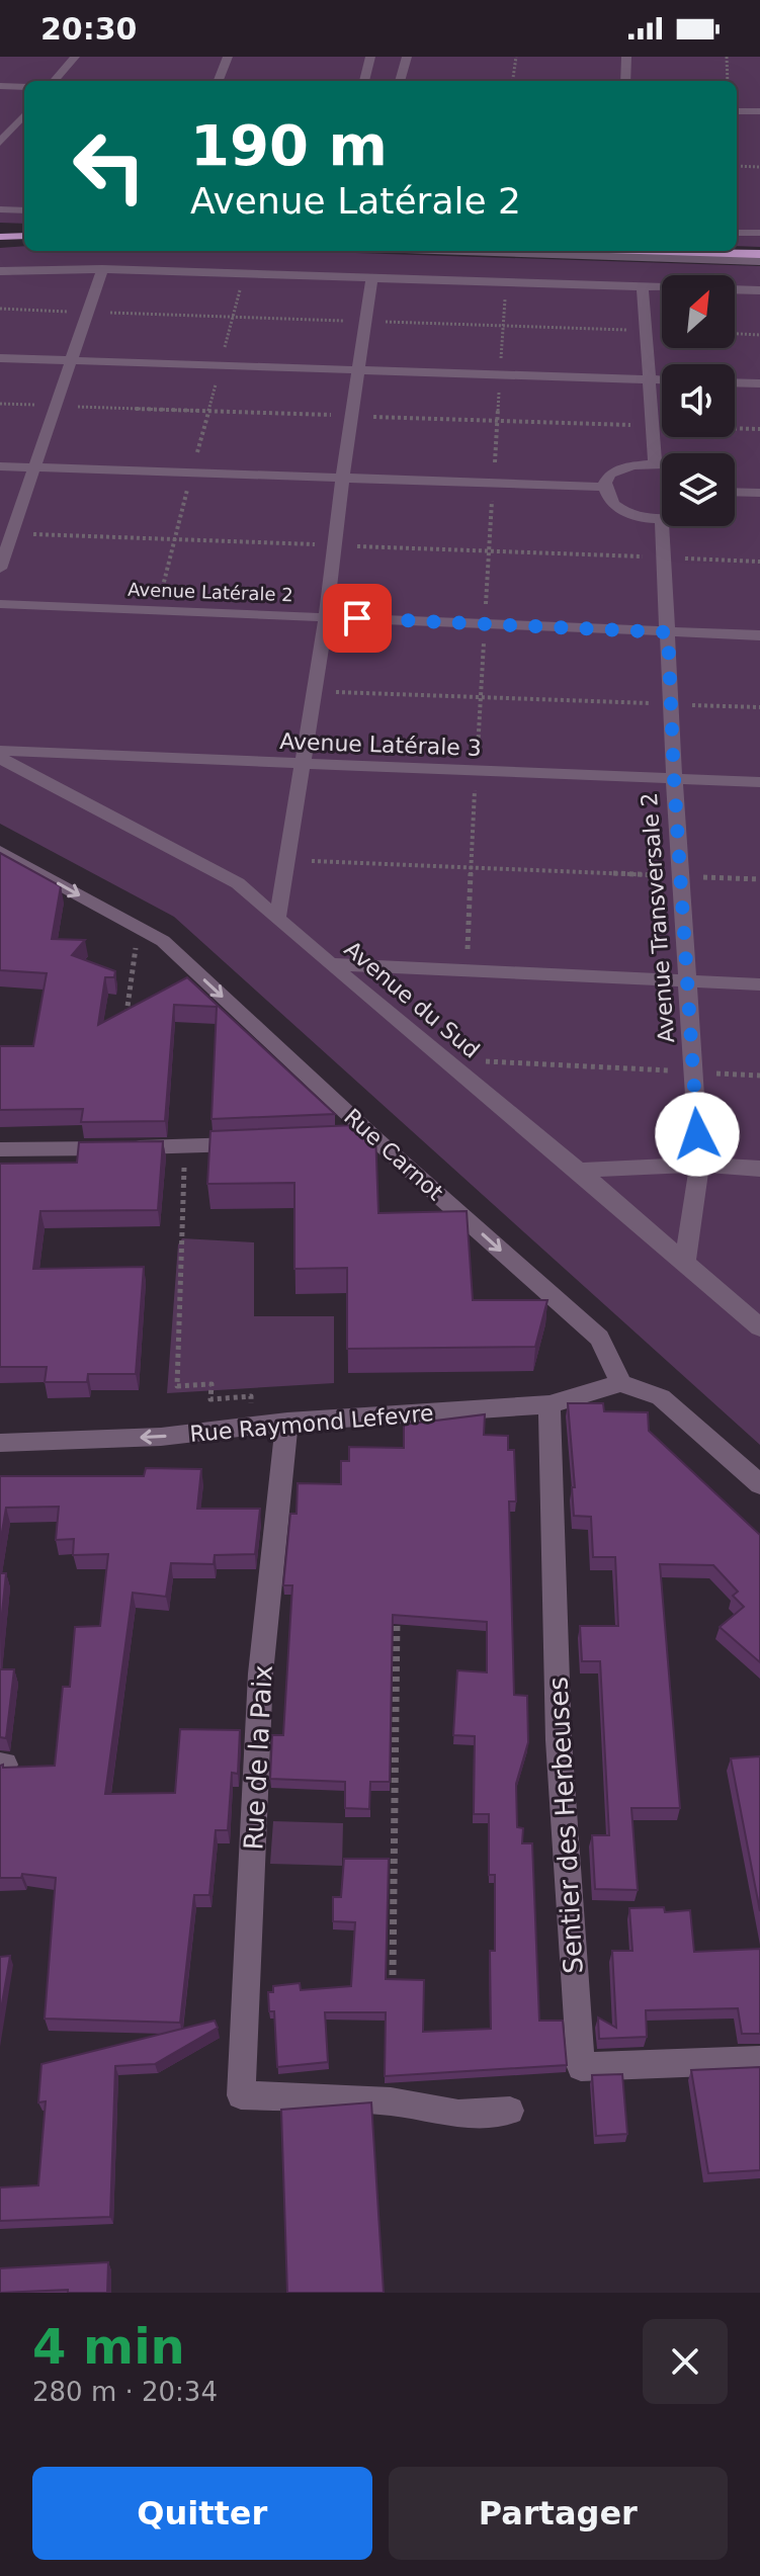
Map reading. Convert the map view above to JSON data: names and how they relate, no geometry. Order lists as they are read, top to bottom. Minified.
{"streets":{"street":["Avenue Latérale 2","Avenue Latérale 3","Avenue Transversale 2","Avenue du Sud","Rue Carnot","Rue Raymond Lefevre","Rue de la Paix","Sentier des Herbeuses"]},"crossings":[["Avenue Latérale 2","Avenue Transversale 2"],["Avenue Latérale 3","Avenue Transversale 2"],["Avenue Transversale 2","Avenue du Sud"],["Rue Carnot","Rue Raymond Lefevre"],["Rue Raymond Lefevre","Rue de la Paix"],["Rue Raymond Lefevre","Sentier des Herbeuses"]],"one_way":["Rue Carnot","Rue Raymond Lefevre"],"north":"top right","page":{"status":"20:30","turn":["190 m","Avenue Latérale 2"],"heading":["4 min","280 m · 20:34"],"buttons":["Quitter","Partager"]}}
